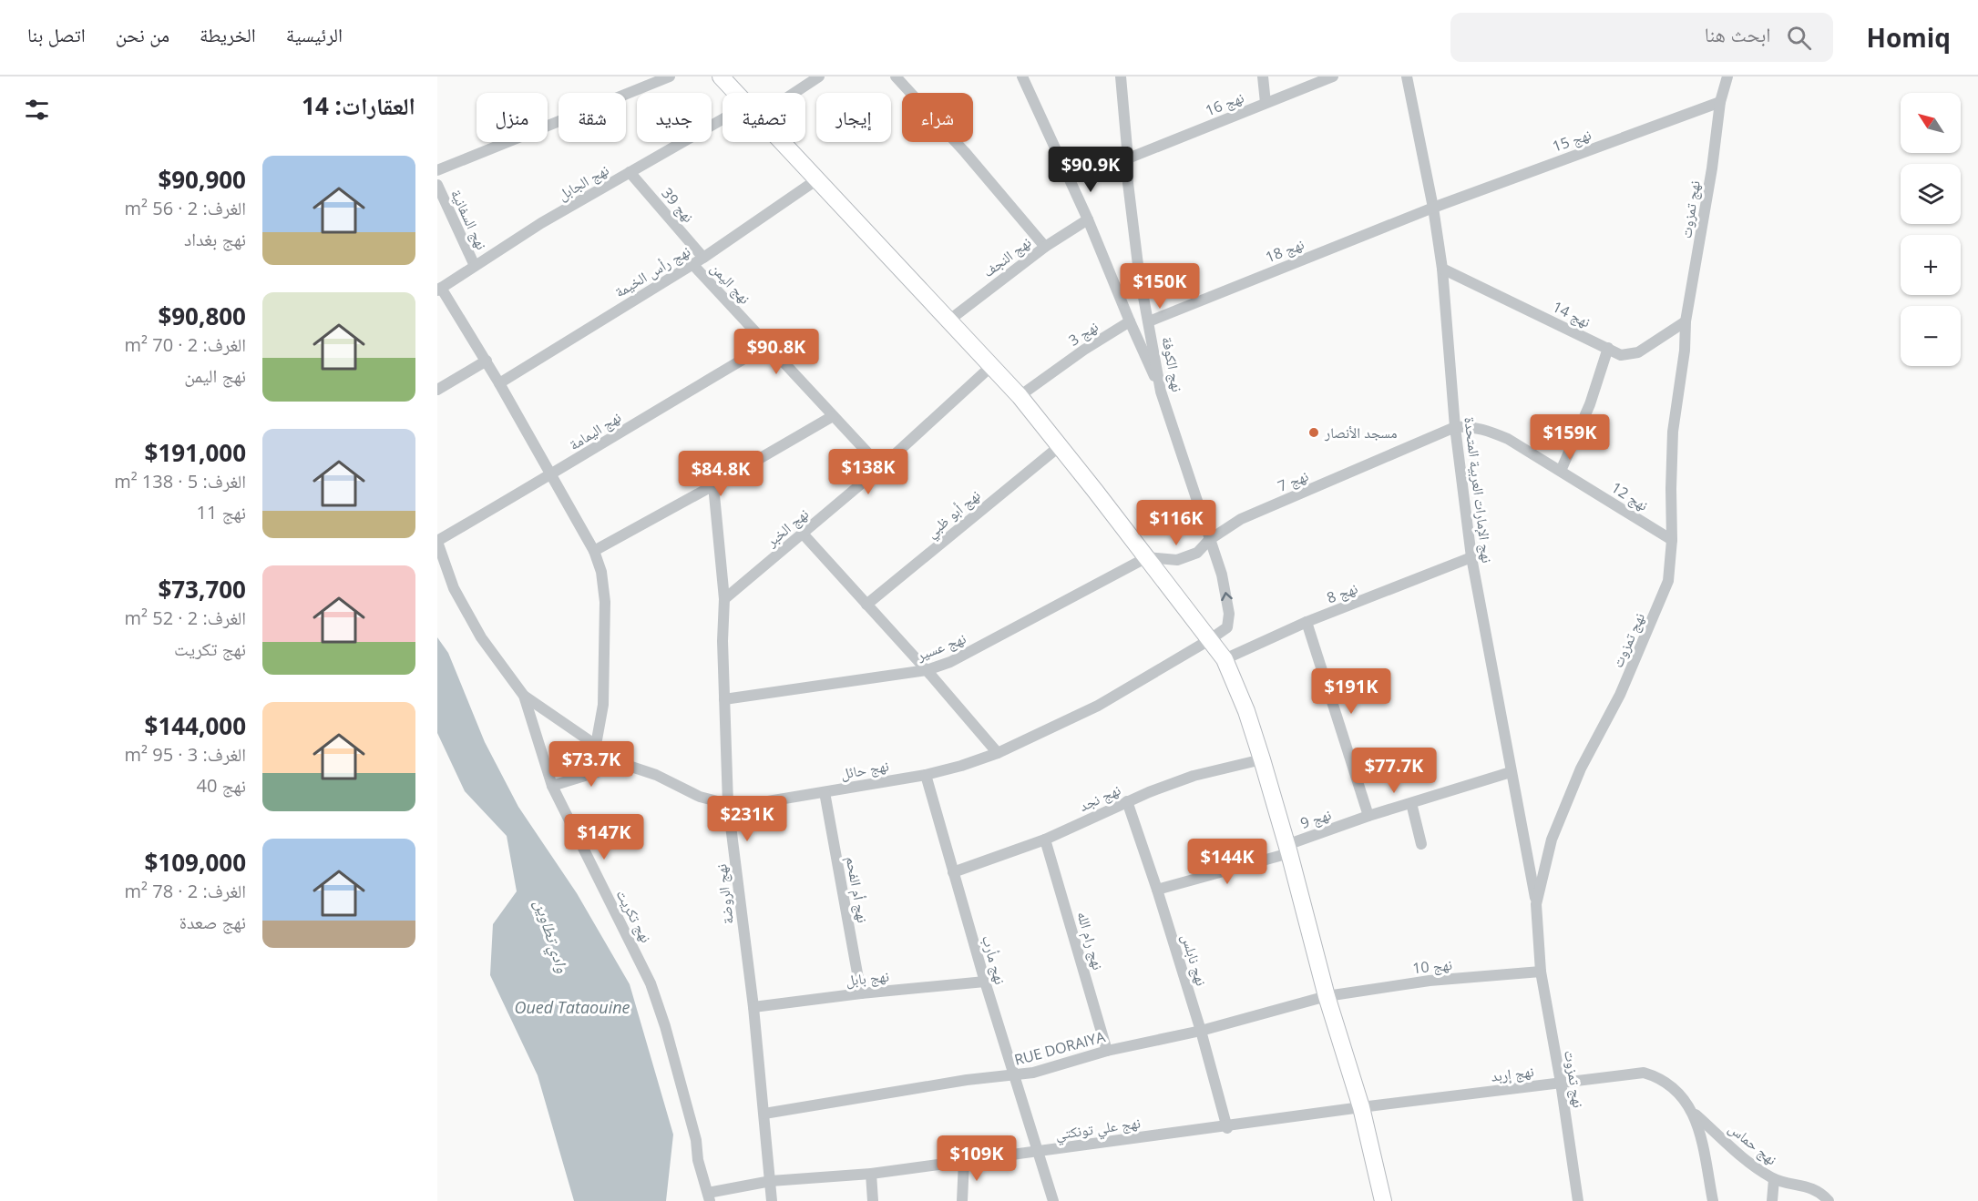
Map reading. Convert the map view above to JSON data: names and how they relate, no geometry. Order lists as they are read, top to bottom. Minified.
{"streets":{"street":["نهج 16","نهج 15","نهج الجابل","نهج 39","نهج تمزوت","نهج السفانية","نهج 18","نهج النجف","نهج رأس الخيمة","نهج اليمن","نهج 14","نهج 3","نهج الكوفة","نهج اليمامة","نهج 7","نهج الإمارات العربية المتحدة","نهج 12","نهج أبو ظبي","نهج الخبر","نهج 8","نهج عسير","نهج حائل","نهج نجد","نهج 9","نهج أم الفحم","نهج الروضة","نهج تكريت","نهج رام الله","نهج مأرب","نهج نابلس","نهج 10","نهج بابل","RUE DORAIYA","نهج إربد","نهج علي تونكتي","نهج حماس"]},"crossings":[["نهج 16","نهج الكوفة"],["نهج 15","نهج تمزوت"],["نهج 15","نهج 18"],["نهج 15","نهج الإمارات العربية المتحدة"],["نهج الجابل","نهج 39"],["نهج الجابل","نهج السفانية"],["نهج 39","نهج رأس الخيمة"],["نهج تمزوت","نهج 14"],["نهج تمزوت","نهج الإمارات العربية المتحدة"],["نهج تمزوت","نهج 12"],["نهج تمزوت","نهج 10"],["نهج تمزوت","نهج إربد"],["نهج 18","نهج الكوفة"],["نهج 18","نهج الإمارات العربية المتحدة"],["نهج رأس الخيمة","نهج اليمن"],["نهج اليمن","نهج اليمامة"],["نهج اليمن","نهج الخبر"],["نهج 14","نهج الإمارات العربية المتحدة"],["نهج الكوفة","نهج 7"],["نهج الكوفة","نهج حائل"],["نهج اليمامة","نهج تكريت"],["نهج 7","نهج الإمارات العربية المتحدة"],["نهج 7","نهج 12"],["نهج 7","نهج عسير"],["نهج الإمارات العربية المتحدة","نهج 12"],["نهج الإمارات العربية المتحدة","نهج 8"],["نهج الإمارات العربية المتحدة","نهج 9"],["نهج الخبر","نهج الروضة"],["نهج عسير","نهج الروضة"],["نهج حائل","نهج أم الفحم"],["نهج حائل","نهج الروضة"],["نهج حائل","نهج تكريت"],["نهج حائل","نهج مأرب"],["نهج نجد","نهج رام الله"],["نهج نجد","نهج مأرب"],["نهج نجد","نهج نابلس"],["نهج 9","نهج نابلس"],["نهج أم الفحم","نهج بابل"],["نهج الروضة","نهج بابل"],["نهج الروضة","RUE DORAIYA"],["نهج الروضة","نهج علي تونكتي"],["نهج تكريت","نهج علي تونكتي"],["نهج رام الله","RUE DORAIYA"],["نهج مأرب","نهج بابل"],["نهج مأرب","RUE DORAIYA"],["نهج مأرب","نهج علي تونكتي"],["نهج نابلس","RUE DORAIYA"],["نهج نابلس","نهج علي تونكتي"],["نهج 10","RUE DORAIYA"],["نهج إربد","نهج علي تونكتي"],["نهج إربد","نهج حماس"]],"water":["وادي تطاوين","Oued Tataouine"],"places":["مسجد الأنصار"],"north":"top left","page":{"header":"Homiq","search":"ابحث هنا","nav":["الرئيسية","الخريطة","من نحن","اتصل بنا"],"heading":"العقارات: 14","map_buttons":["+","−"],"chip":["شراء","إيجار","تصفية","جديد","شقة","منزل"],"list":[{"name":"$90,900","note":"الغرف: 2 · 56 m² · نهج بغداد"},{"name":"$90,800","note":"الغرف: 2 · 70 m² · نهج اليمن"},{"name":"$191,000","note":"الغرف: 5 · 138 m² · نهج 11"},{"name":"$73,700","note":"الغرف: 2 · 52 m² · نهج تكريت"},{"name":"$144,000","note":"الغرف: 3 · 95 m² · نهج 40"},{"name":"$109,000","note":"الغرف: 2 · 78 m² · نهج صعدة"}],"price":["$90.9K","$150K","$90.8K","$159K","$138K","$84.8K","$116K","$191K","$73.7K","$77.7K","$231K","$147K","$144K","$109K"]}}
